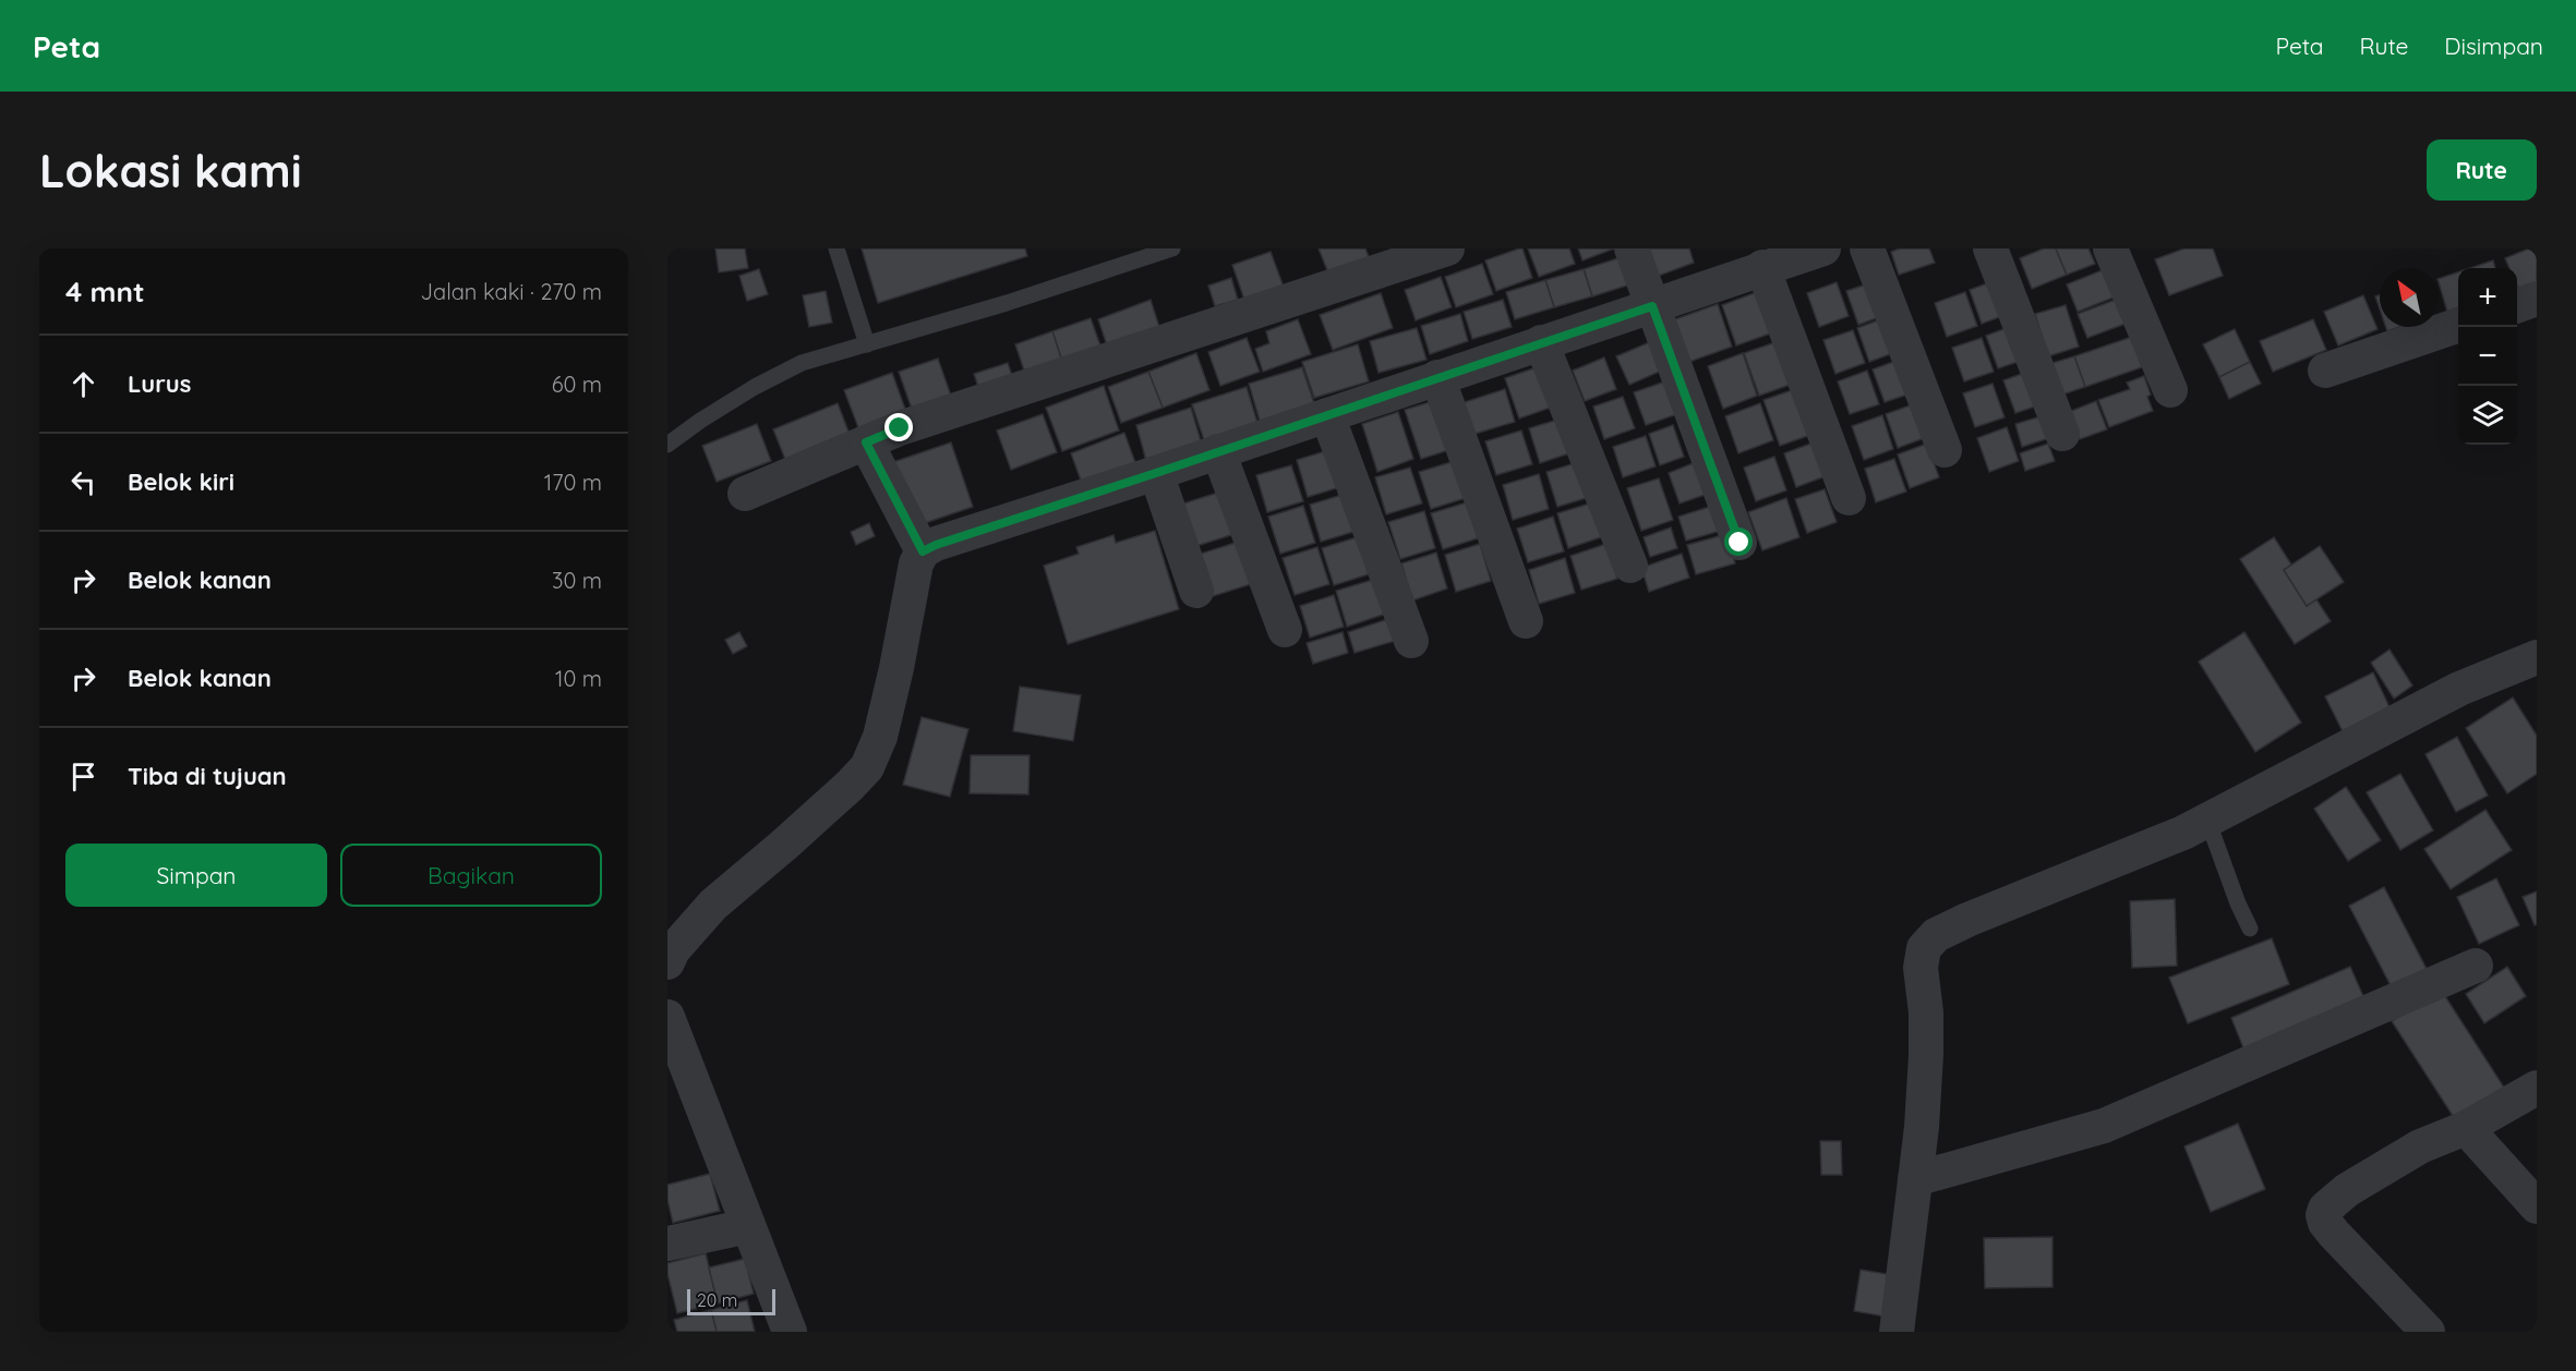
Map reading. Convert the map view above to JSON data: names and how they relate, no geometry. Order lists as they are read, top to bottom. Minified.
{"scale_bar":"20 m","north":"top left","page":{"header":"Peta","nav":["Peta","Rute","Disimpan"],"buttons":["Rute",["Simpan","Bagikan"]],"title":"Lokasi kami","heading":["4 mnt","Jalan kaki · 270 m"],"map_buttons":["+","−"],"list":[["Lurus","60 m"],["Belok kiri","170 m"],["Belok kanan","30 m"],["Belok kanan","10 m"],"Tiba di tujuan"],"scale":"20 m"}}
